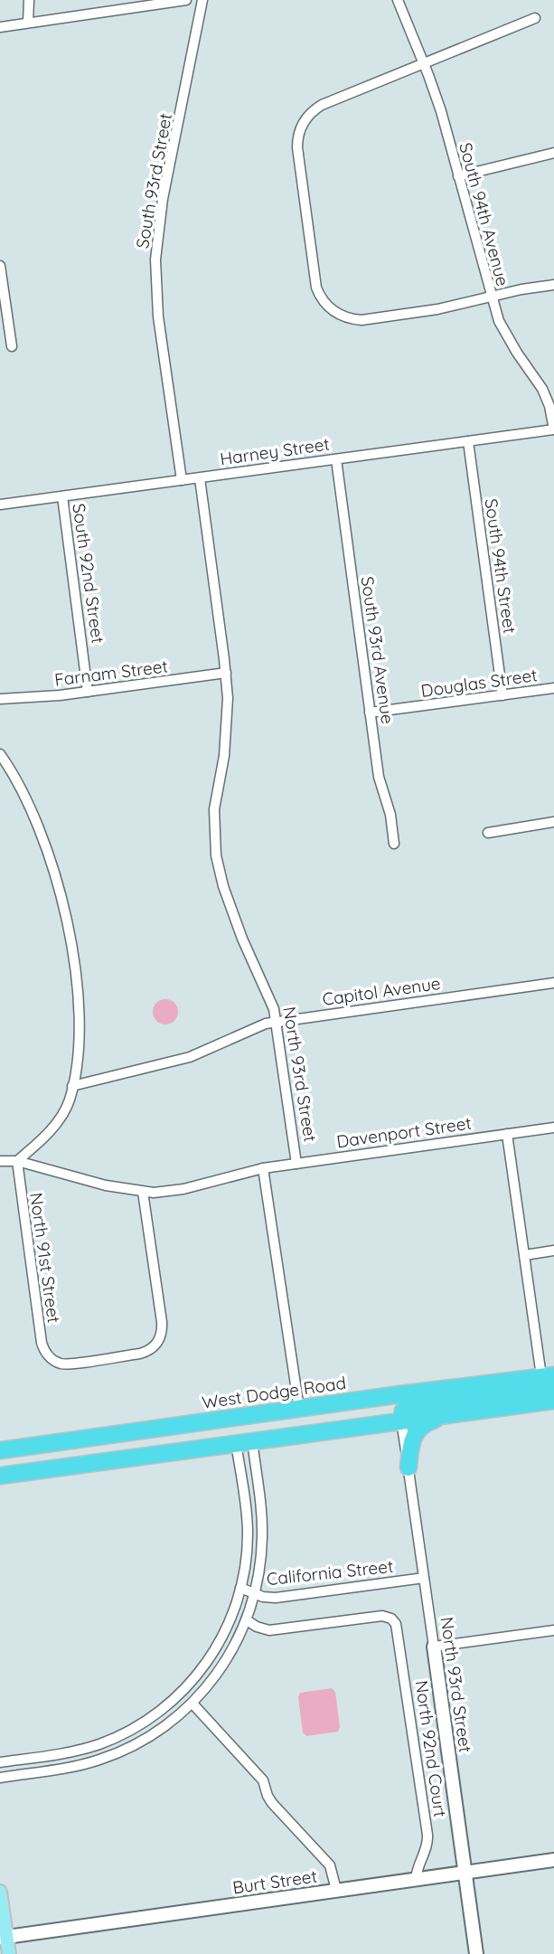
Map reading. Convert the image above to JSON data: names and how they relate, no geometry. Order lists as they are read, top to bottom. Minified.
{"streets":{"highway":["West Dodge Road"],"street":["South 93rd Street","South 94th Avenue","Harney Street","South 94th Street","South 92nd Street","South 93rd Avenue","Farnam Street","Douglas Street","Capitol Avenue","North 93rd Street","Davenport Street","North 91st Street","California Street","North 92nd Court","Burt Street"]},"crossings":[["South 93rd Street","Harney Street"],["South 94th Avenue","Harney Street"],["Harney Street","South 94th Street"],["Harney Street","South 92nd Street"],["Harney Street","South 93rd Avenue"],["South 94th Street","Douglas Street"],["South 92nd Street","Farnam Street"],["South 93rd Avenue","Douglas Street"],["Farnam Street","North 93rd Street"],["Capitol Avenue","North 93rd Street"],["North 93rd Street","Davenport Street"],["North 93rd Street","California Street"],["North 93rd Street","Burt Street"],["Davenport Street","North 91st Street"],["North 92nd Court","Burt Street"]]}
